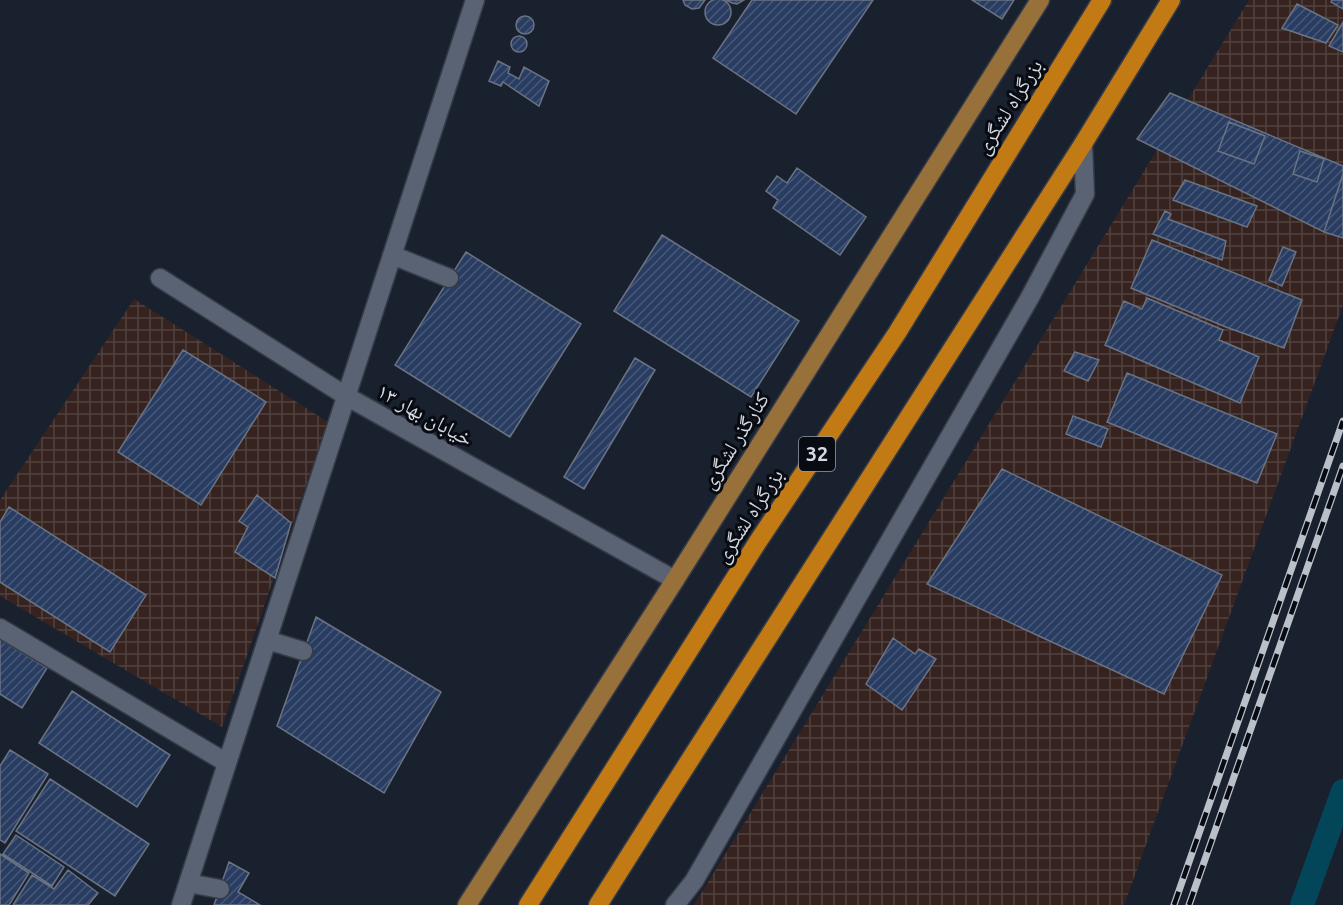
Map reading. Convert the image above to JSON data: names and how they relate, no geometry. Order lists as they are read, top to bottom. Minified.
{"streets":{"highway":["بزرگراه لشگری","32"],"main road":["کنارگذر لشگری"],"street":["خیابان بهار ۱۳"]},"crossings":[["خیابان بهار ۱۳","کنارگذر لشگری"]]}
